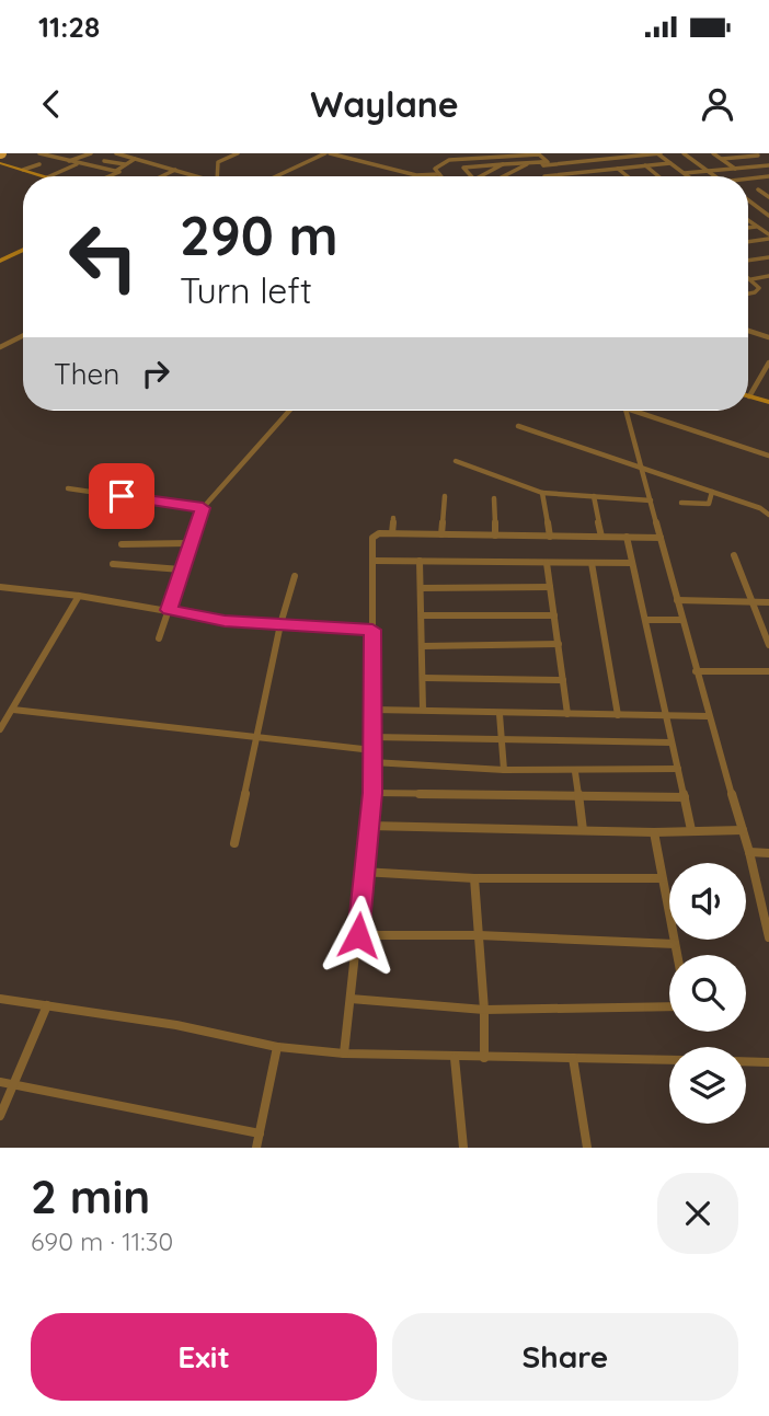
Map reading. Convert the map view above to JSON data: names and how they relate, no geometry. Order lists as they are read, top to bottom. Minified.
{"page":{"status":"11:28","header":"Waylane","turn":["290 m","Turn left"],"then":"Then","heading":["2 min","690 m · 11:30"],"buttons":["Exit","Share"]}}
